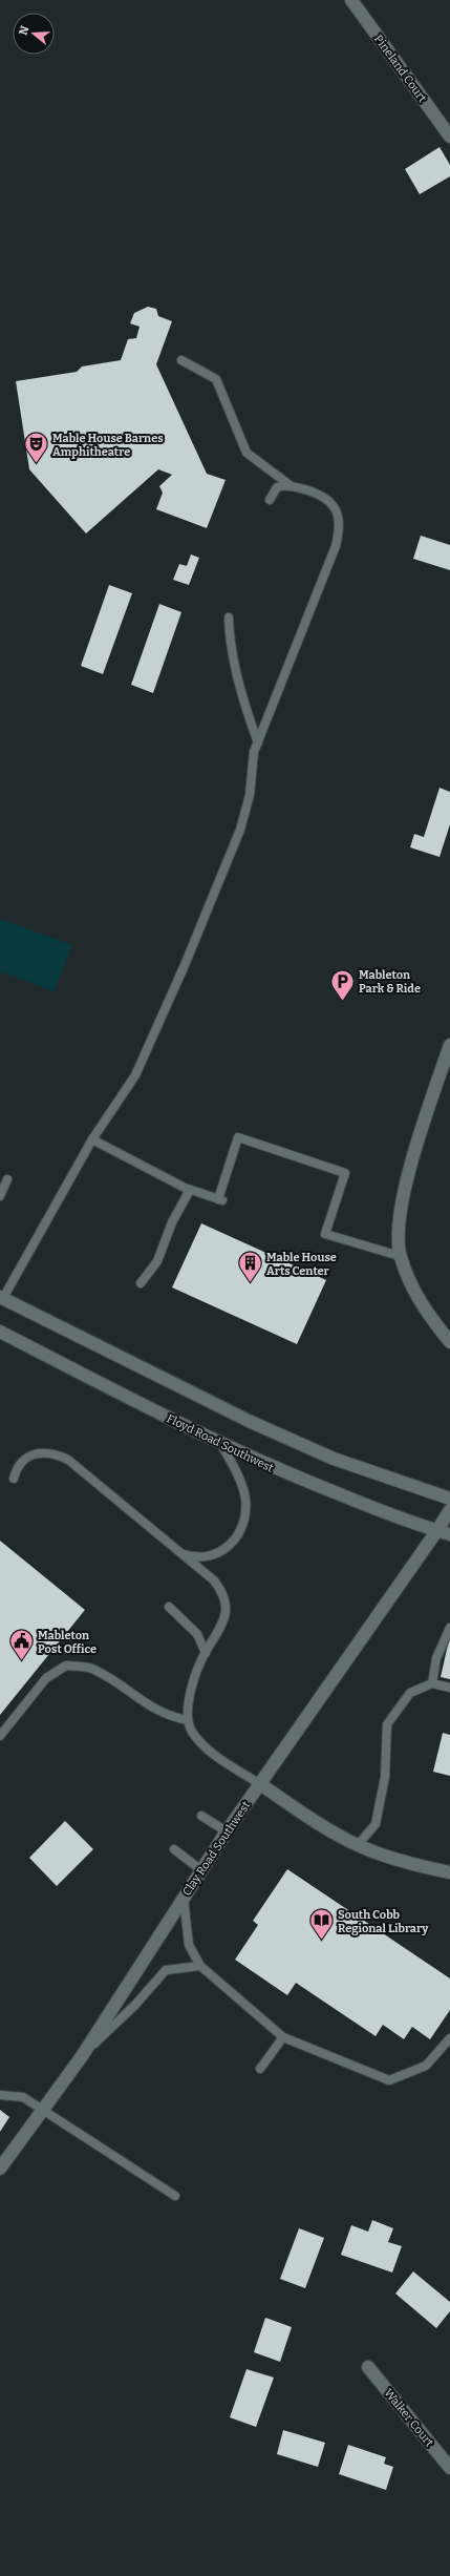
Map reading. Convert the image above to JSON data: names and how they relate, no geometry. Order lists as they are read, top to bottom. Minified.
{"streets":{"street":["Pineland Court","Floyd Road Southwest","Clay Road Southwest","Walker Court"]},"crossings":[["Floyd Road Southwest","Clay Road Southwest"]],"places":{"theatre":["Mable House Barnes Amphitheatre"],"parking":["Mableton Park & Ride"],"building":["Mable House Arts Center"],"public building":["Mableton Post Office"],"library":["South Cobb Regional Library"]},"north":"left"}
